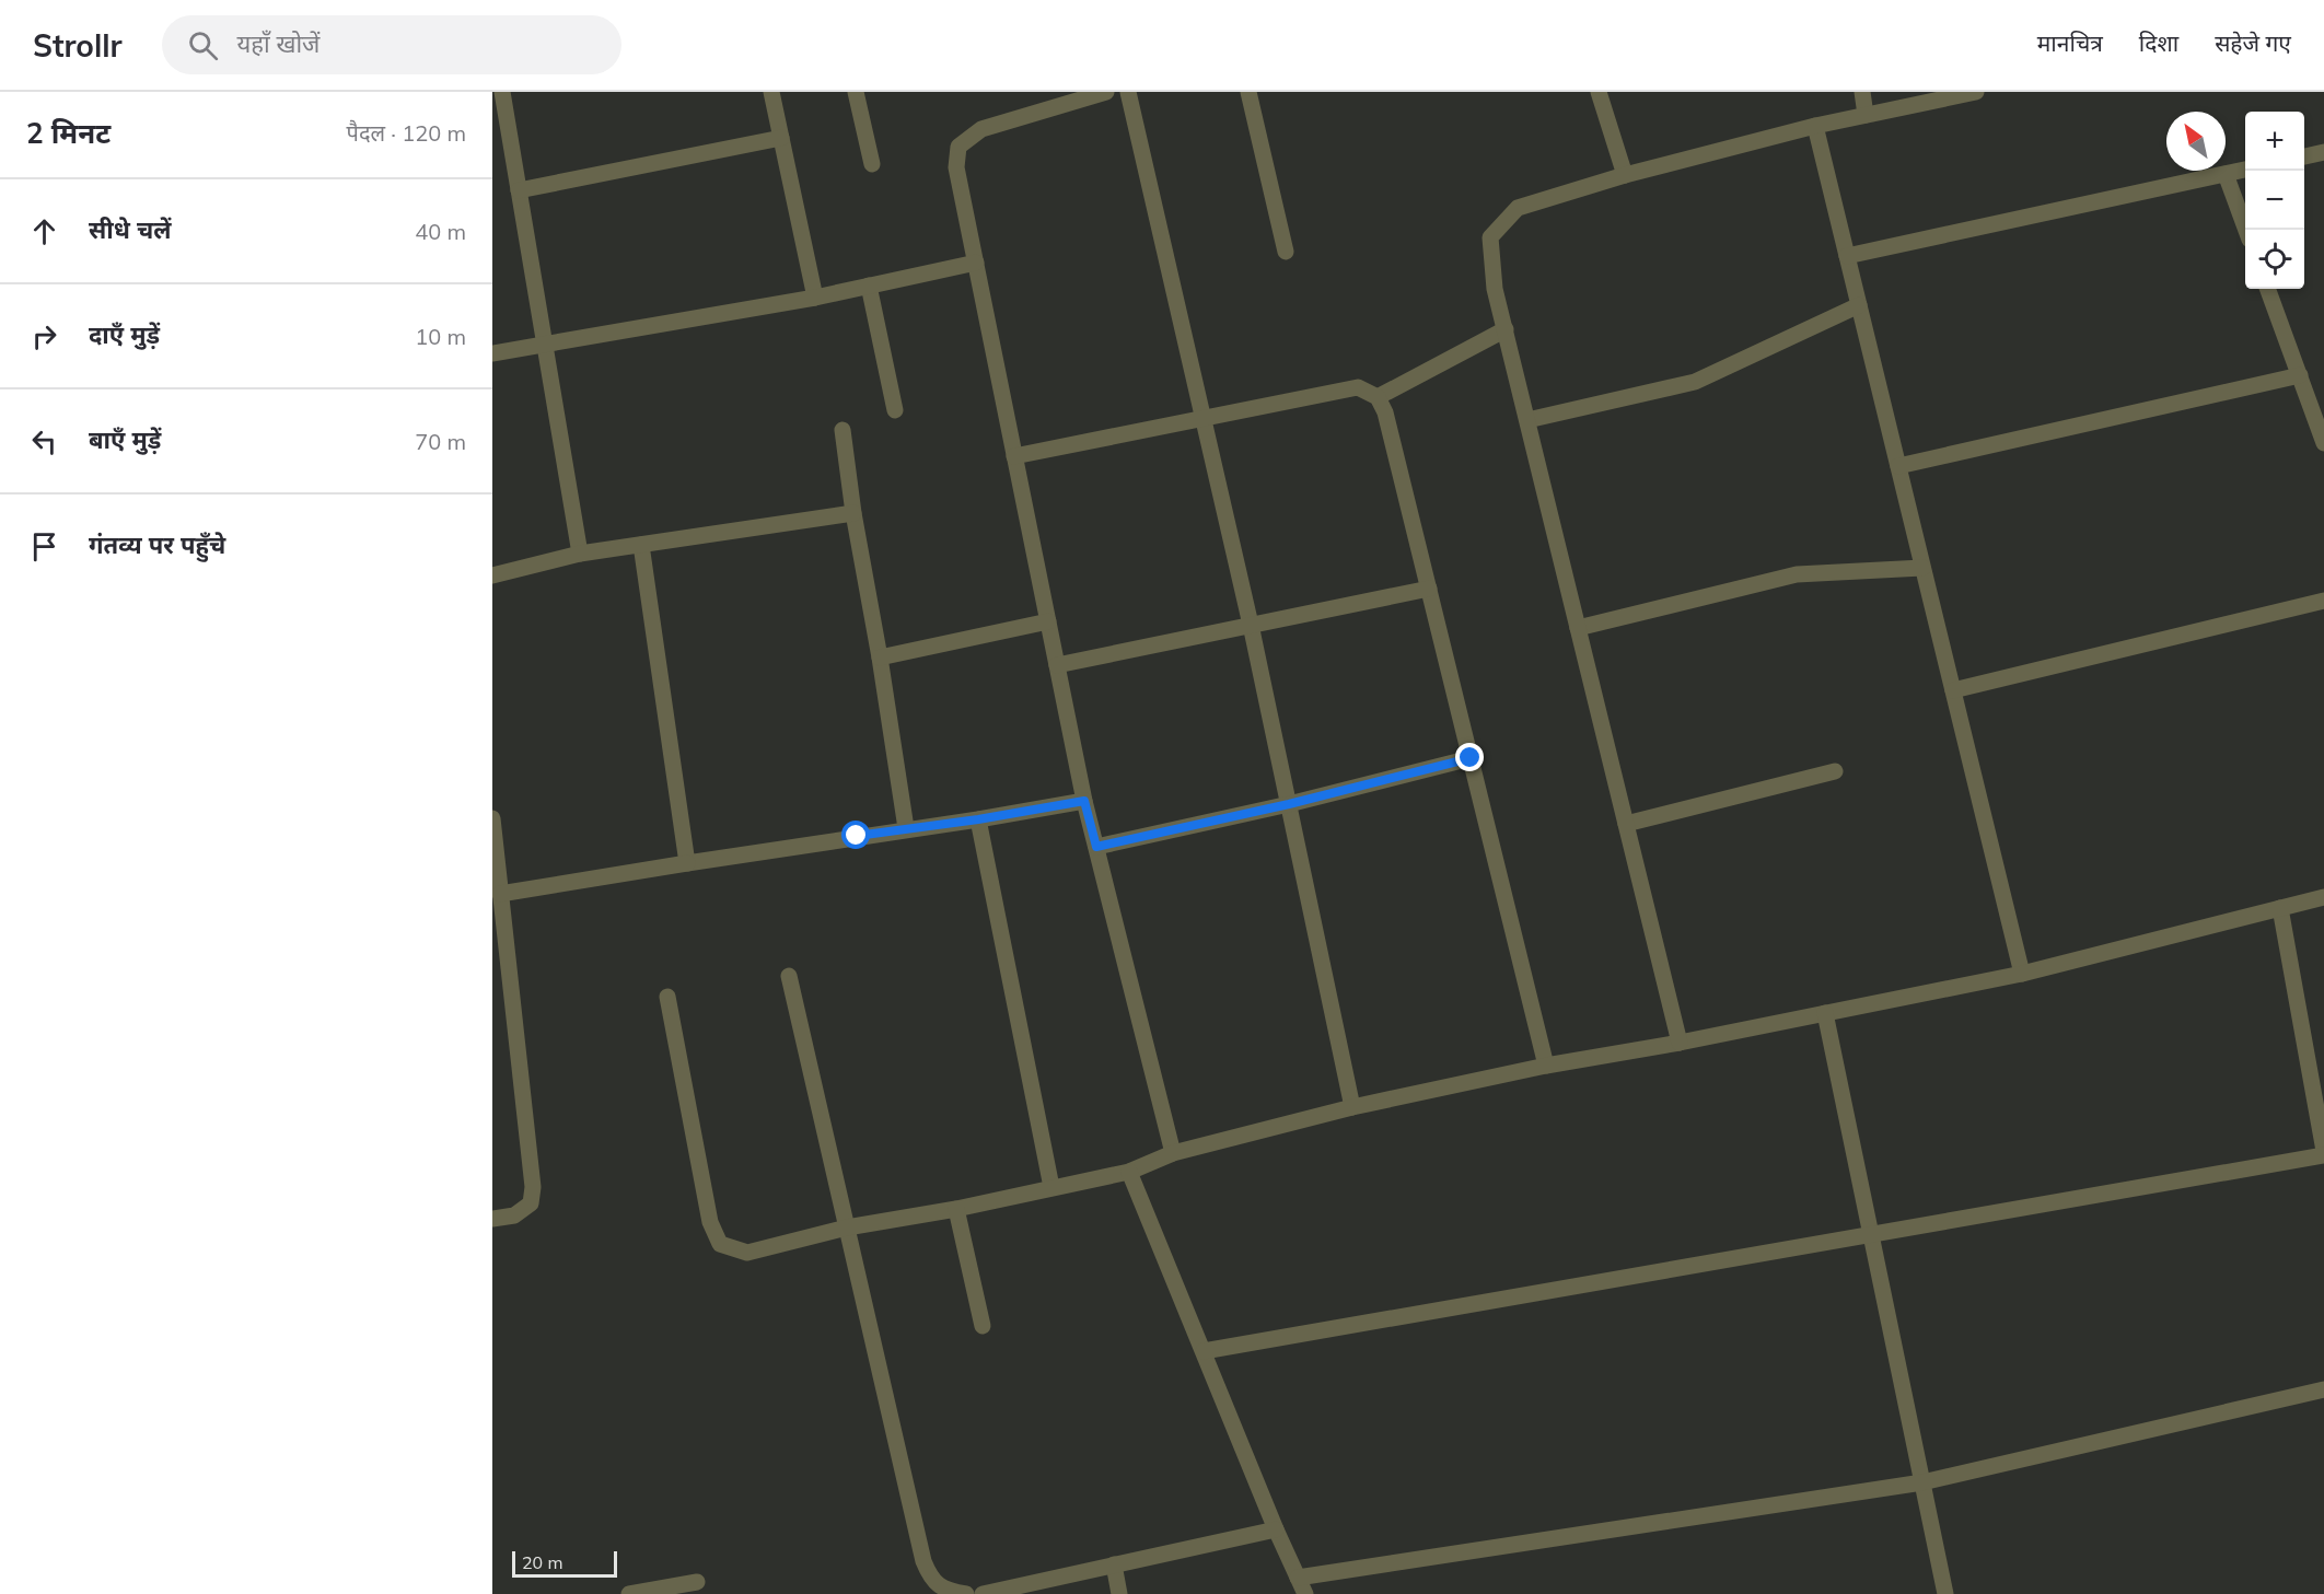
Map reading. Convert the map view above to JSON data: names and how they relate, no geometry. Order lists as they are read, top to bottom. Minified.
{"scale_bar":"20 m","north":"top left","page":{"header":"Strollr","search":"यहाँ खोजें","nav":["मानचित्र","दिशा","सहेजे गए"],"heading":["2 मिनट","पैदल · 120 m"],"map_buttons":["+","−"],"list":[["सीधे चलें","40 m"],["दाएँ मुड़ें","10 m"],["बाएँ मुड़ें","70 m"],"गंतव्य पर पहुँचे"],"scale":"20 m"}}
